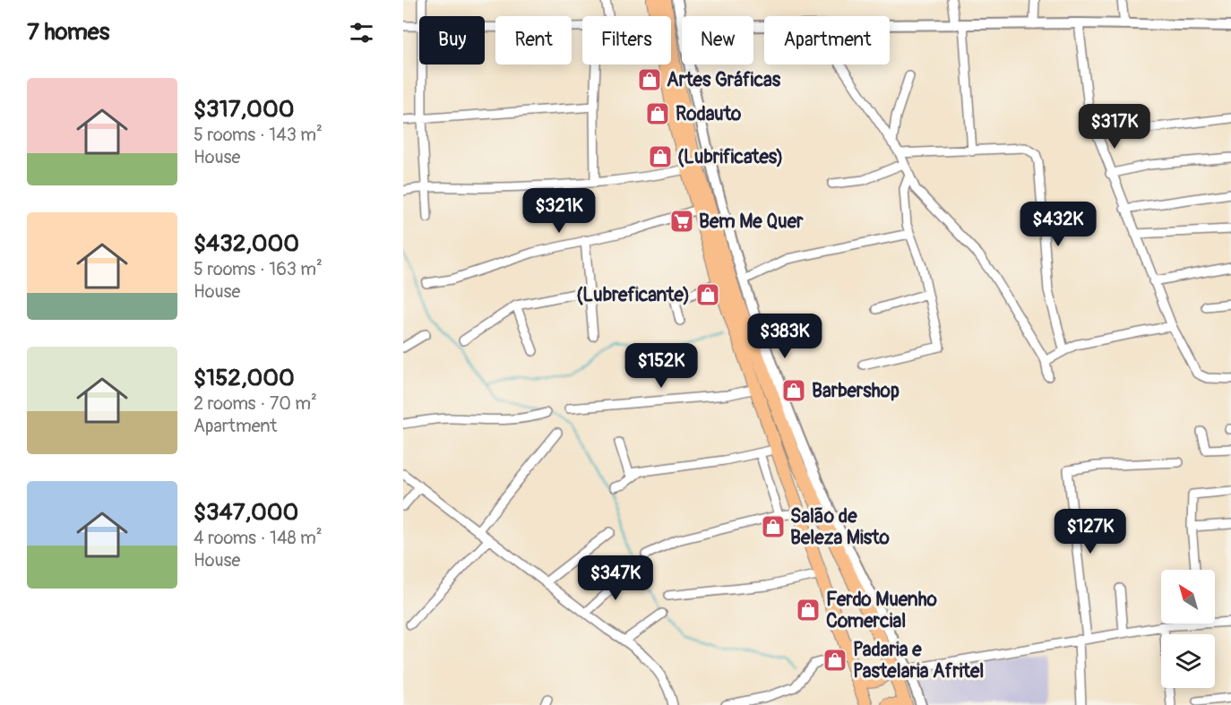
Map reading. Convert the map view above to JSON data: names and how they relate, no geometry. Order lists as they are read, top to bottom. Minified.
{"places":{"shop":["Artes Gráficas","Rodauto","(Lubrificates)","(Lubreficante)","Barbershop","Salão de Beleza Misto","Ferdo Muenho Comercial","Padaria e Pastelaria Afritel"],"supermarket":["Bem Me Quer"]},"north":"top left","page":{"heading":"7 homes","chip":["Buy","Rent","Filters","New","Apartment"],"list":[{"name":"$317,000","note":"5 rooms · 143 m² · House"},{"name":"$432,000","note":"5 rooms · 163 m² · House"},{"name":"$152,000","note":"2 rooms · 70 m² · Apartment"},{"name":"$347,000","note":"4 rooms · 148 m² · House"}],"price":["$317K","$321K","$432K","$383K","$152K","$127K","$347K"]}}
